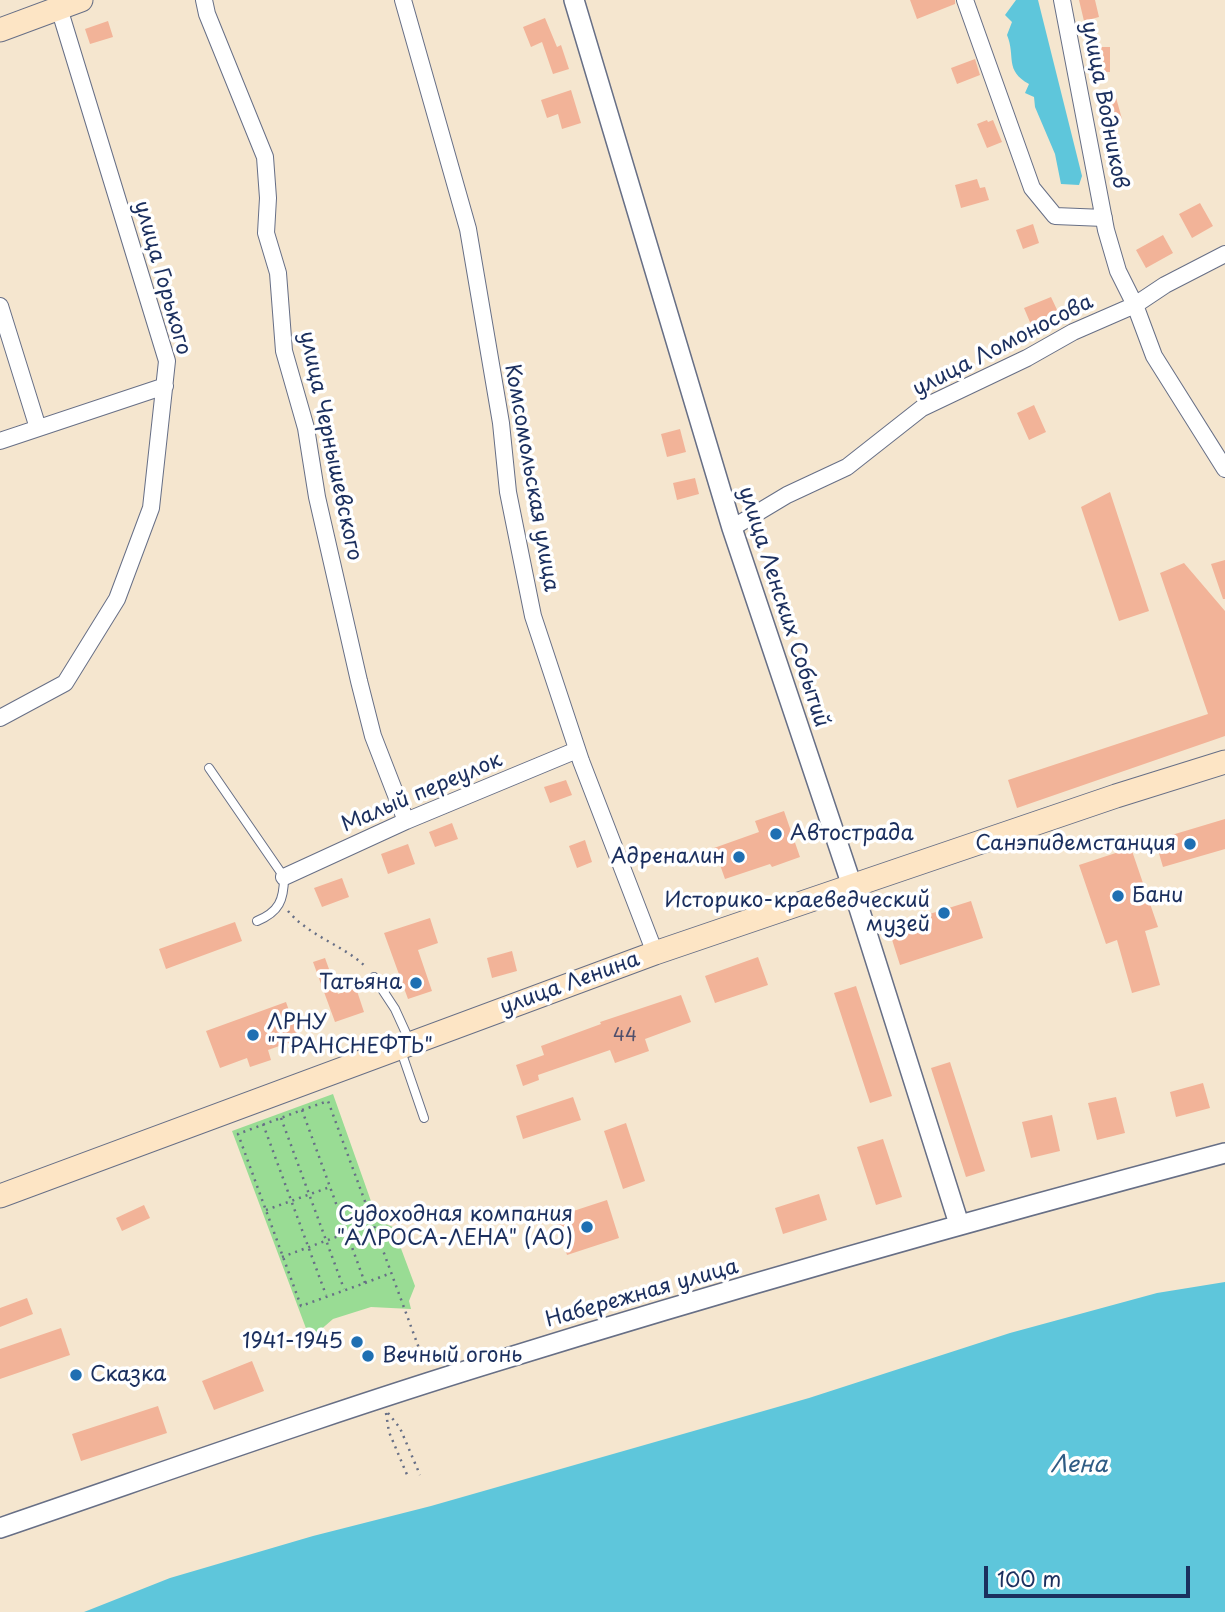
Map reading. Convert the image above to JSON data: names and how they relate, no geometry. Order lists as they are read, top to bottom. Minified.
{"streets":{"main road":["улица Ленина"],"street":["улица Водников","улица Горького","улица Ломоносова","улица Чернышевского","Комсомольская улица","улица Ленских Событий","Малый переулок","Набережная улица"]},"crossings":[["улица Водников","улица Ломоносова"],["улица Ломоносова","улица Ленских Событий"],["улица Чернышевского","Малый переулок"],["Комсомольская улица","Малый переулок"],["Комсомольская улица","улица Ленина"],["улица Ленских Событий","улица Ленина"],["улица Ленских Событий","Набережная улица"]],"water":["Лена"],"places":["Автострада","Санэпидемстанция","Адреналин","Бани","Историко-краеведческий музей","Татьяна","ЛРНУ \"ТРАНСНЕФТЬ\"","Судоходная компания \"АЛРОСА-ЛЕНА\" (АО)","1941-1945","Вечный огонь","Сказка"],"house_numbers":["44"],"scale_bar":"100 m"}
